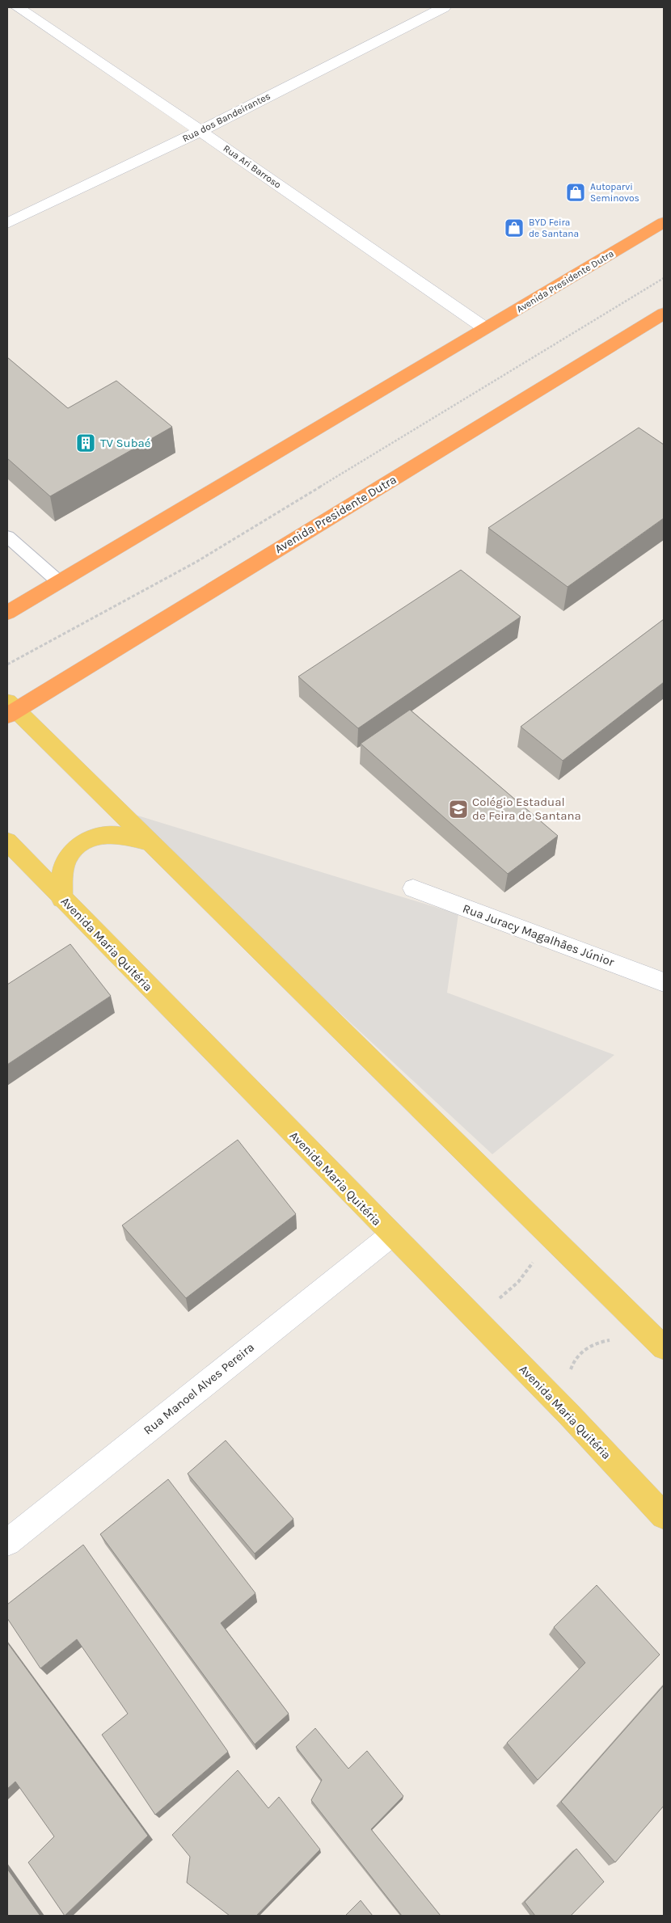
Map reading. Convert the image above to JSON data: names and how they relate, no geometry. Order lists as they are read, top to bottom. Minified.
{"streets":{"highway":["Avenida Presidente Dutra"],"main road":["Avenida Maria Quitéria"],"street":["Rua dos Bandeirantes","Rua Ari Barroso","Rua Juracy Magalhães Júnior","Rua Manoel Alves Pereira"]},"crossings":[["Rua dos Bandeirantes","Rua Ari Barroso"],["Rua Ari Barroso","Avenida Presidente Dutra"],["Avenida Maria Quitéria","Rua Manoel Alves Pereira"]],"places":{"shop":["Autoparvi Seminovos","BYD Feira de Santana"],"building":["TV Subaé"],"school or university":["Colégio Estadual de Feira de Santana"]}}
